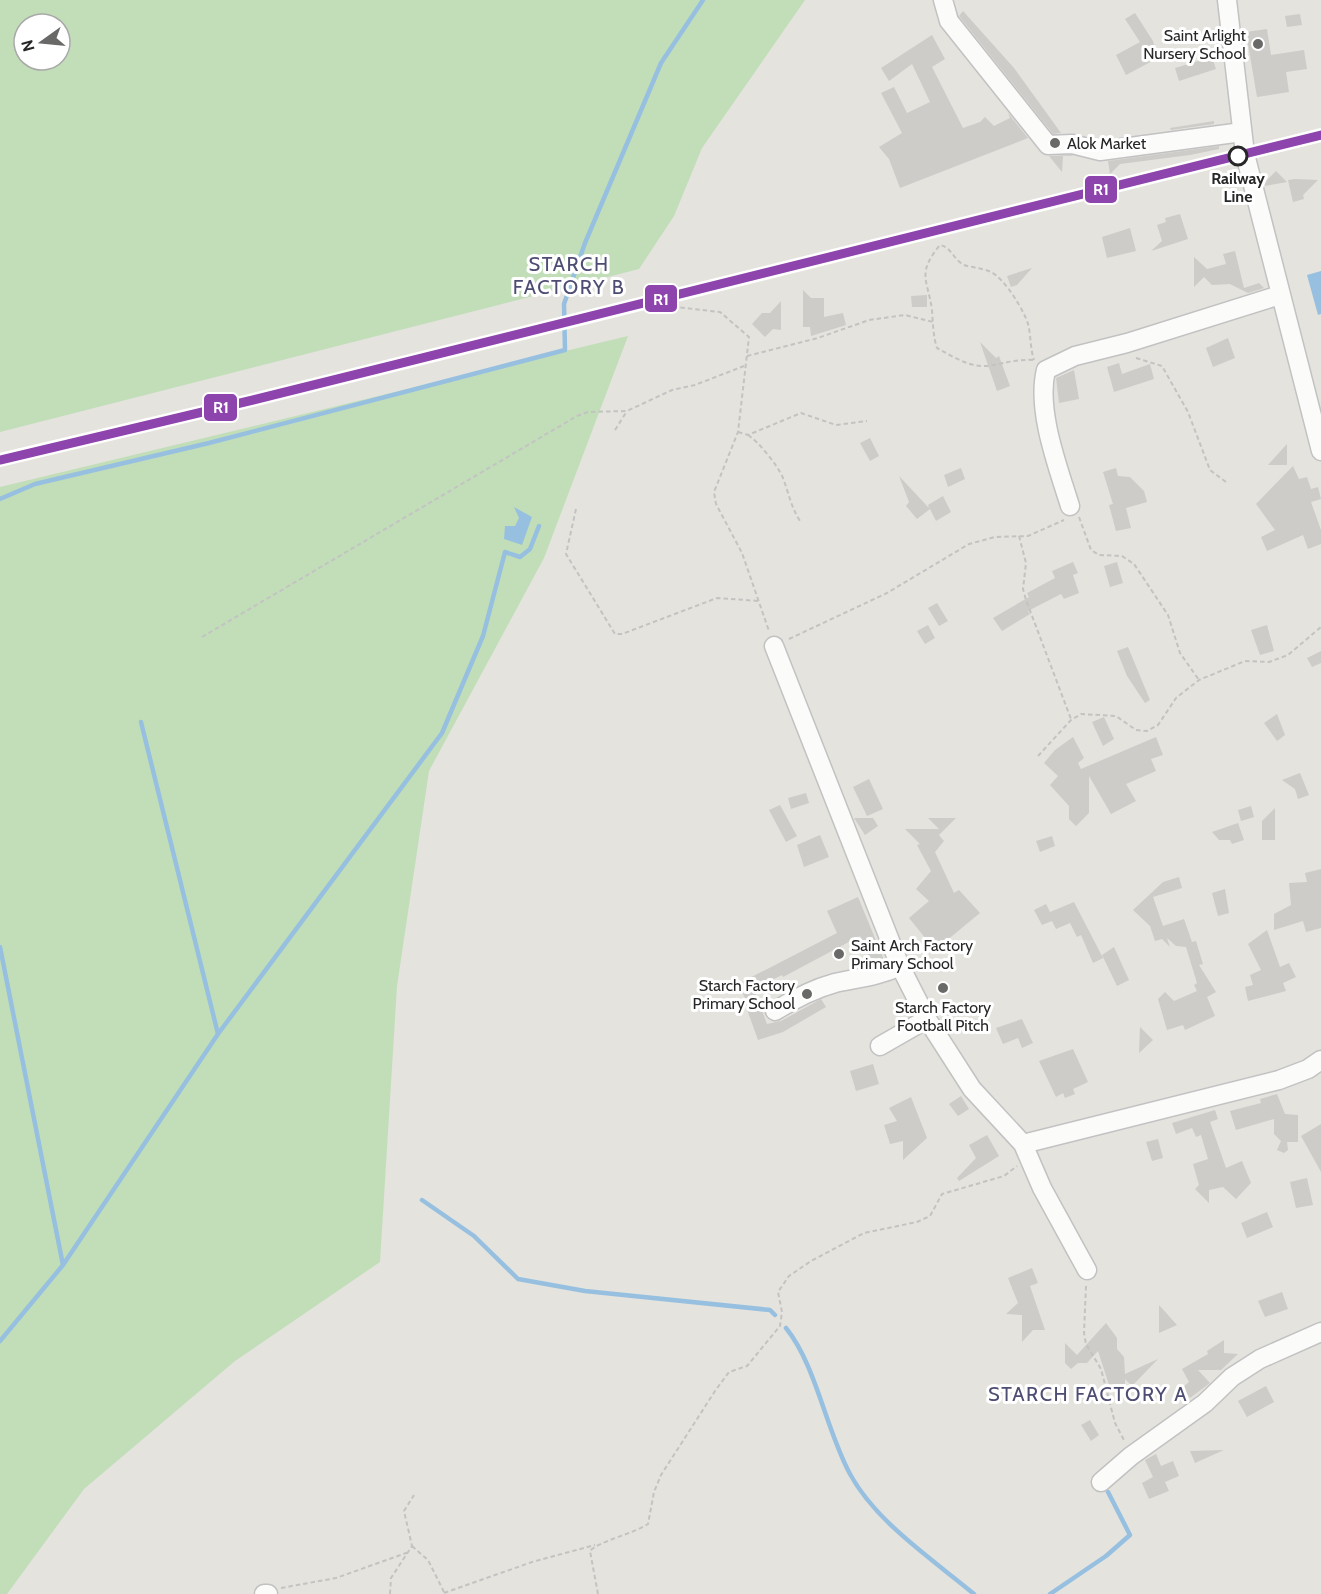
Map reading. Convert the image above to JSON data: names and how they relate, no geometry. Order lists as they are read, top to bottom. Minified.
{"districts":["STARCH FACTORY B","STARCH FACTORY A"],"places":["Saint Arlight Nursery School","Alok Market","Railway Line","Saint Arch Factory Primary School","Starch Factory Football Pitch","Starch Factory Primary School"],"lines":["transit line R1"],"north":"left"}
